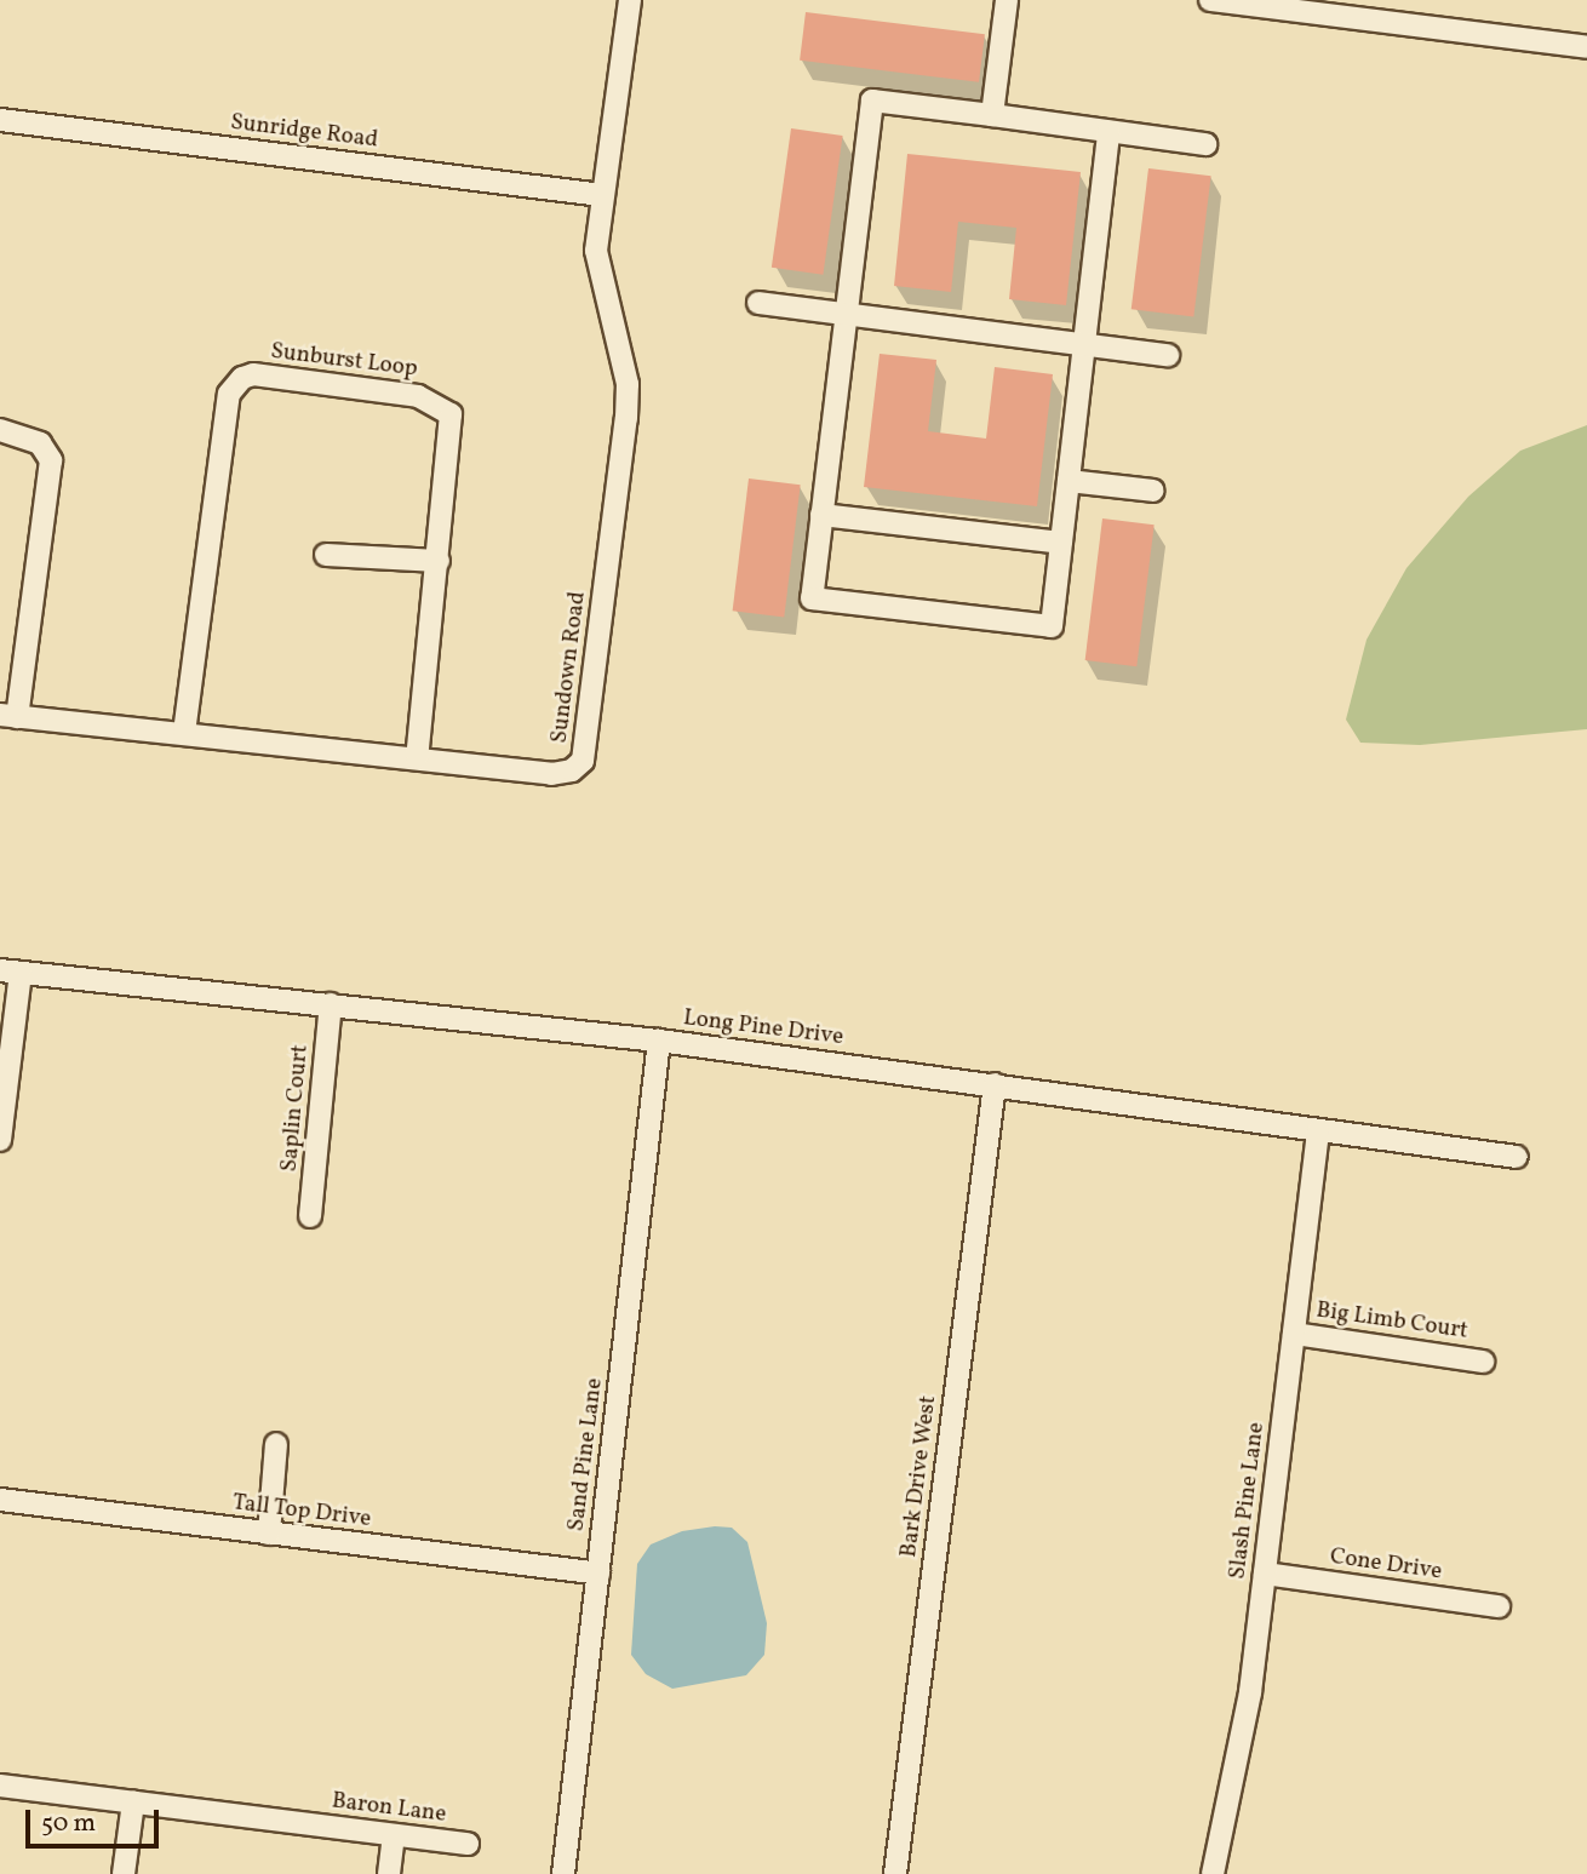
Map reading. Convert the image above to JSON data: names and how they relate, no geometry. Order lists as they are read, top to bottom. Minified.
{"streets":{"street":["Sunridge Road","Sunburst Loop","Sundown Road","Long Pine Drive","Saplin Court","Big Limb Court","Sand Pine Lane","Bark Drive West","Slash Pine Lane","Tall Top Drive","Cone Drive","Baron Lane"]},"crossings":[["Sunridge Road","Sundown Road"],["Sunburst Loop","Sundown Road"],["Long Pine Drive","Saplin Court"],["Long Pine Drive","Sand Pine Lane"],["Long Pine Drive","Bark Drive West"],["Long Pine Drive","Slash Pine Lane"],["Big Limb Court","Slash Pine Lane"],["Sand Pine Lane","Tall Top Drive"],["Slash Pine Lane","Cone Drive"]],"scale_bar":"50 m"}
